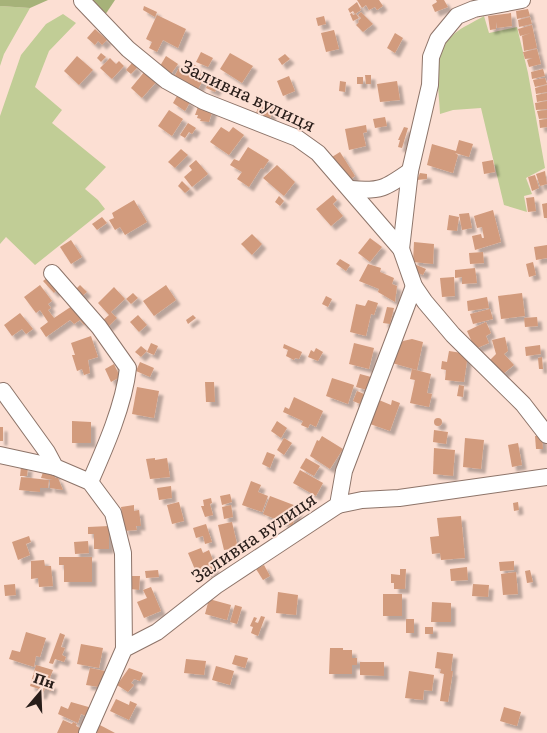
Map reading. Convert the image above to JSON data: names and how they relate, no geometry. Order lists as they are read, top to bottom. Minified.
{"streets":{"street":["Заливна вулиця"]},"north":"top"}
